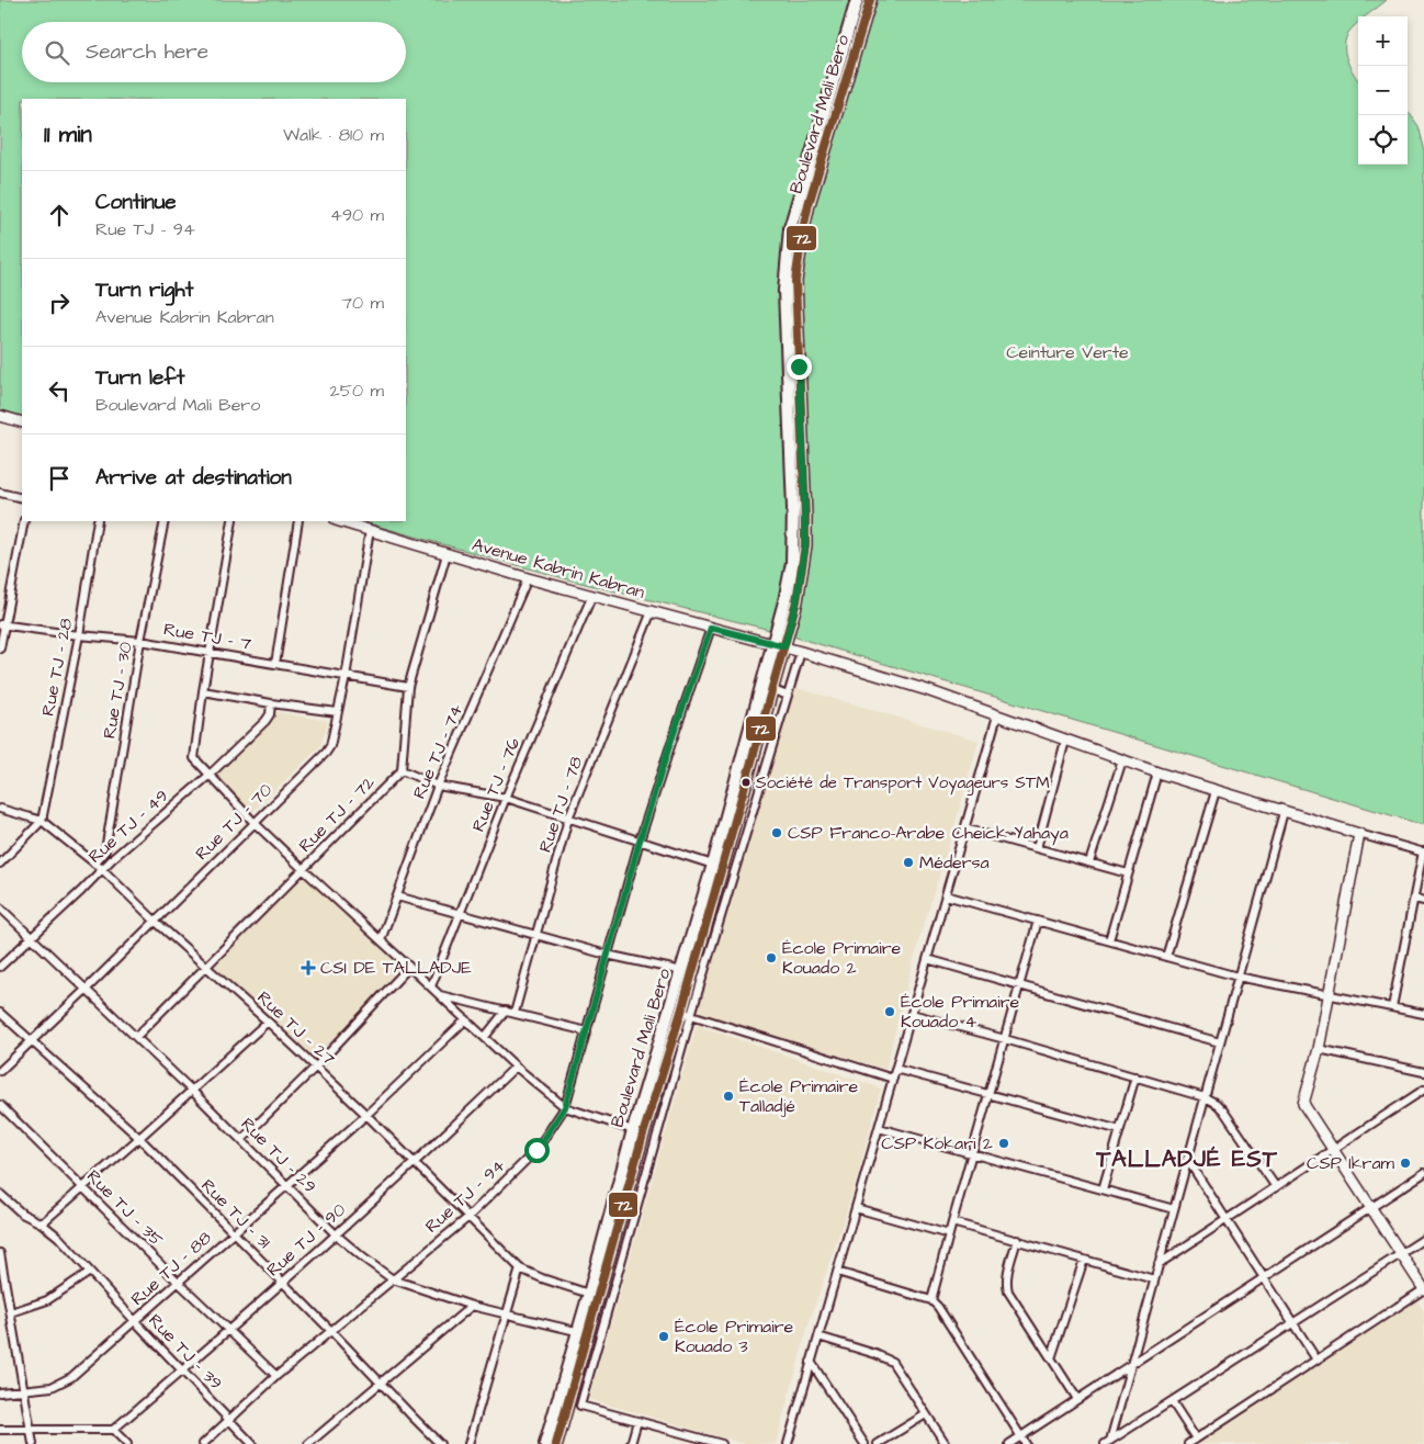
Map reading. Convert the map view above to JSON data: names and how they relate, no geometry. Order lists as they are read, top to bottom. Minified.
{"streets":{"main road":["Boulevard Mali Bero"],"street":["Avenue Kabrin Kabran","Rue TJ - 7","Rue TJ - 28","Rue TJ - 30","Rue TJ - 74","Rue TJ - 76","Rue TJ - 78","Rue TJ - 72","Rue TJ - 70","Rue TJ - 49","Rue TJ - 27","Rue TJ - 29","Rue TJ - 94","Rue TJ - 35","Rue TJ - 31","Rue TJ - 90","Rue TJ - 88","Rue TJ - 39"]},"crossings":[["Boulevard Mali Bero","Rue TJ - 27"],["Boulevard Mali Bero","Rue TJ - 29"],["Avenue Kabrin Kabran","Rue TJ - 74"],["Avenue Kabrin Kabran","Rue TJ - 76"],["Avenue Kabrin Kabran","Rue TJ - 78"],["Avenue Kabrin Kabran","Rue TJ - 70"],["Avenue Kabrin Kabran","Rue TJ - 94"],["Rue TJ - 7","Rue TJ - 28"],["Rue TJ - 7","Rue TJ - 30"],["Rue TJ - 7","Rue TJ - 70"],["Rue TJ - 28","Rue TJ - 27"],["Rue TJ - 30","Rue TJ - 27"],["Rue TJ - 72","Rue TJ - 27"],["Rue TJ - 72","Rue TJ - 29"],["Rue TJ - 70","Rue TJ - 27"],["Rue TJ - 70","Rue TJ - 29"],["Rue TJ - 70","Rue TJ - 31"],["Rue TJ - 49","Rue TJ - 27"],["Rue TJ - 49","Rue TJ - 29"],["Rue TJ - 27","Rue TJ - 94"],["Rue TJ - 27","Rue TJ - 90"],["Rue TJ - 27","Rue TJ - 88"],["Rue TJ - 29","Rue TJ - 94"],["Rue TJ - 29","Rue TJ - 90"],["Rue TJ - 29","Rue TJ - 88"],["Rue TJ - 94","Rue TJ - 35"],["Rue TJ - 94","Rue TJ - 31"],["Rue TJ - 94","Rue TJ - 39"],["Rue TJ - 35","Rue TJ - 90"],["Rue TJ - 35","Rue TJ - 88"],["Rue TJ - 31","Rue TJ - 90"],["Rue TJ - 31","Rue TJ - 88"],["Rue TJ - 90","Rue TJ - 39"],["Rue TJ - 88","Rue TJ - 39"]],"districts":["TALLADJÉ EST"],"parks":["Ceinture Verte"],"places":{"other":["Société de Transport Voyageurs STM","CSP Franco-Arabe Cheick Yahaya","Médersa","École Primaire Kouado 2","École Primaire Kouado 4","École Primaire Talladjé","CSP Kokari 2","CSP Ikram","École Primaire Kouado 3"],"health":["CSI DE TALLADJE"]},"lines":["transit line 72"],"page":{"map_buttons":["+","−"],"search":"Search here","heading":["11 min","Walk · 810 m"],"list":[["Continue","Rue TJ - 94","490 m"],["Turn right","Avenue Kabrin Kabran","70 m"],["Turn left","Boulevard Mali Bero","250 m"],"Arrive at destination"]}}
